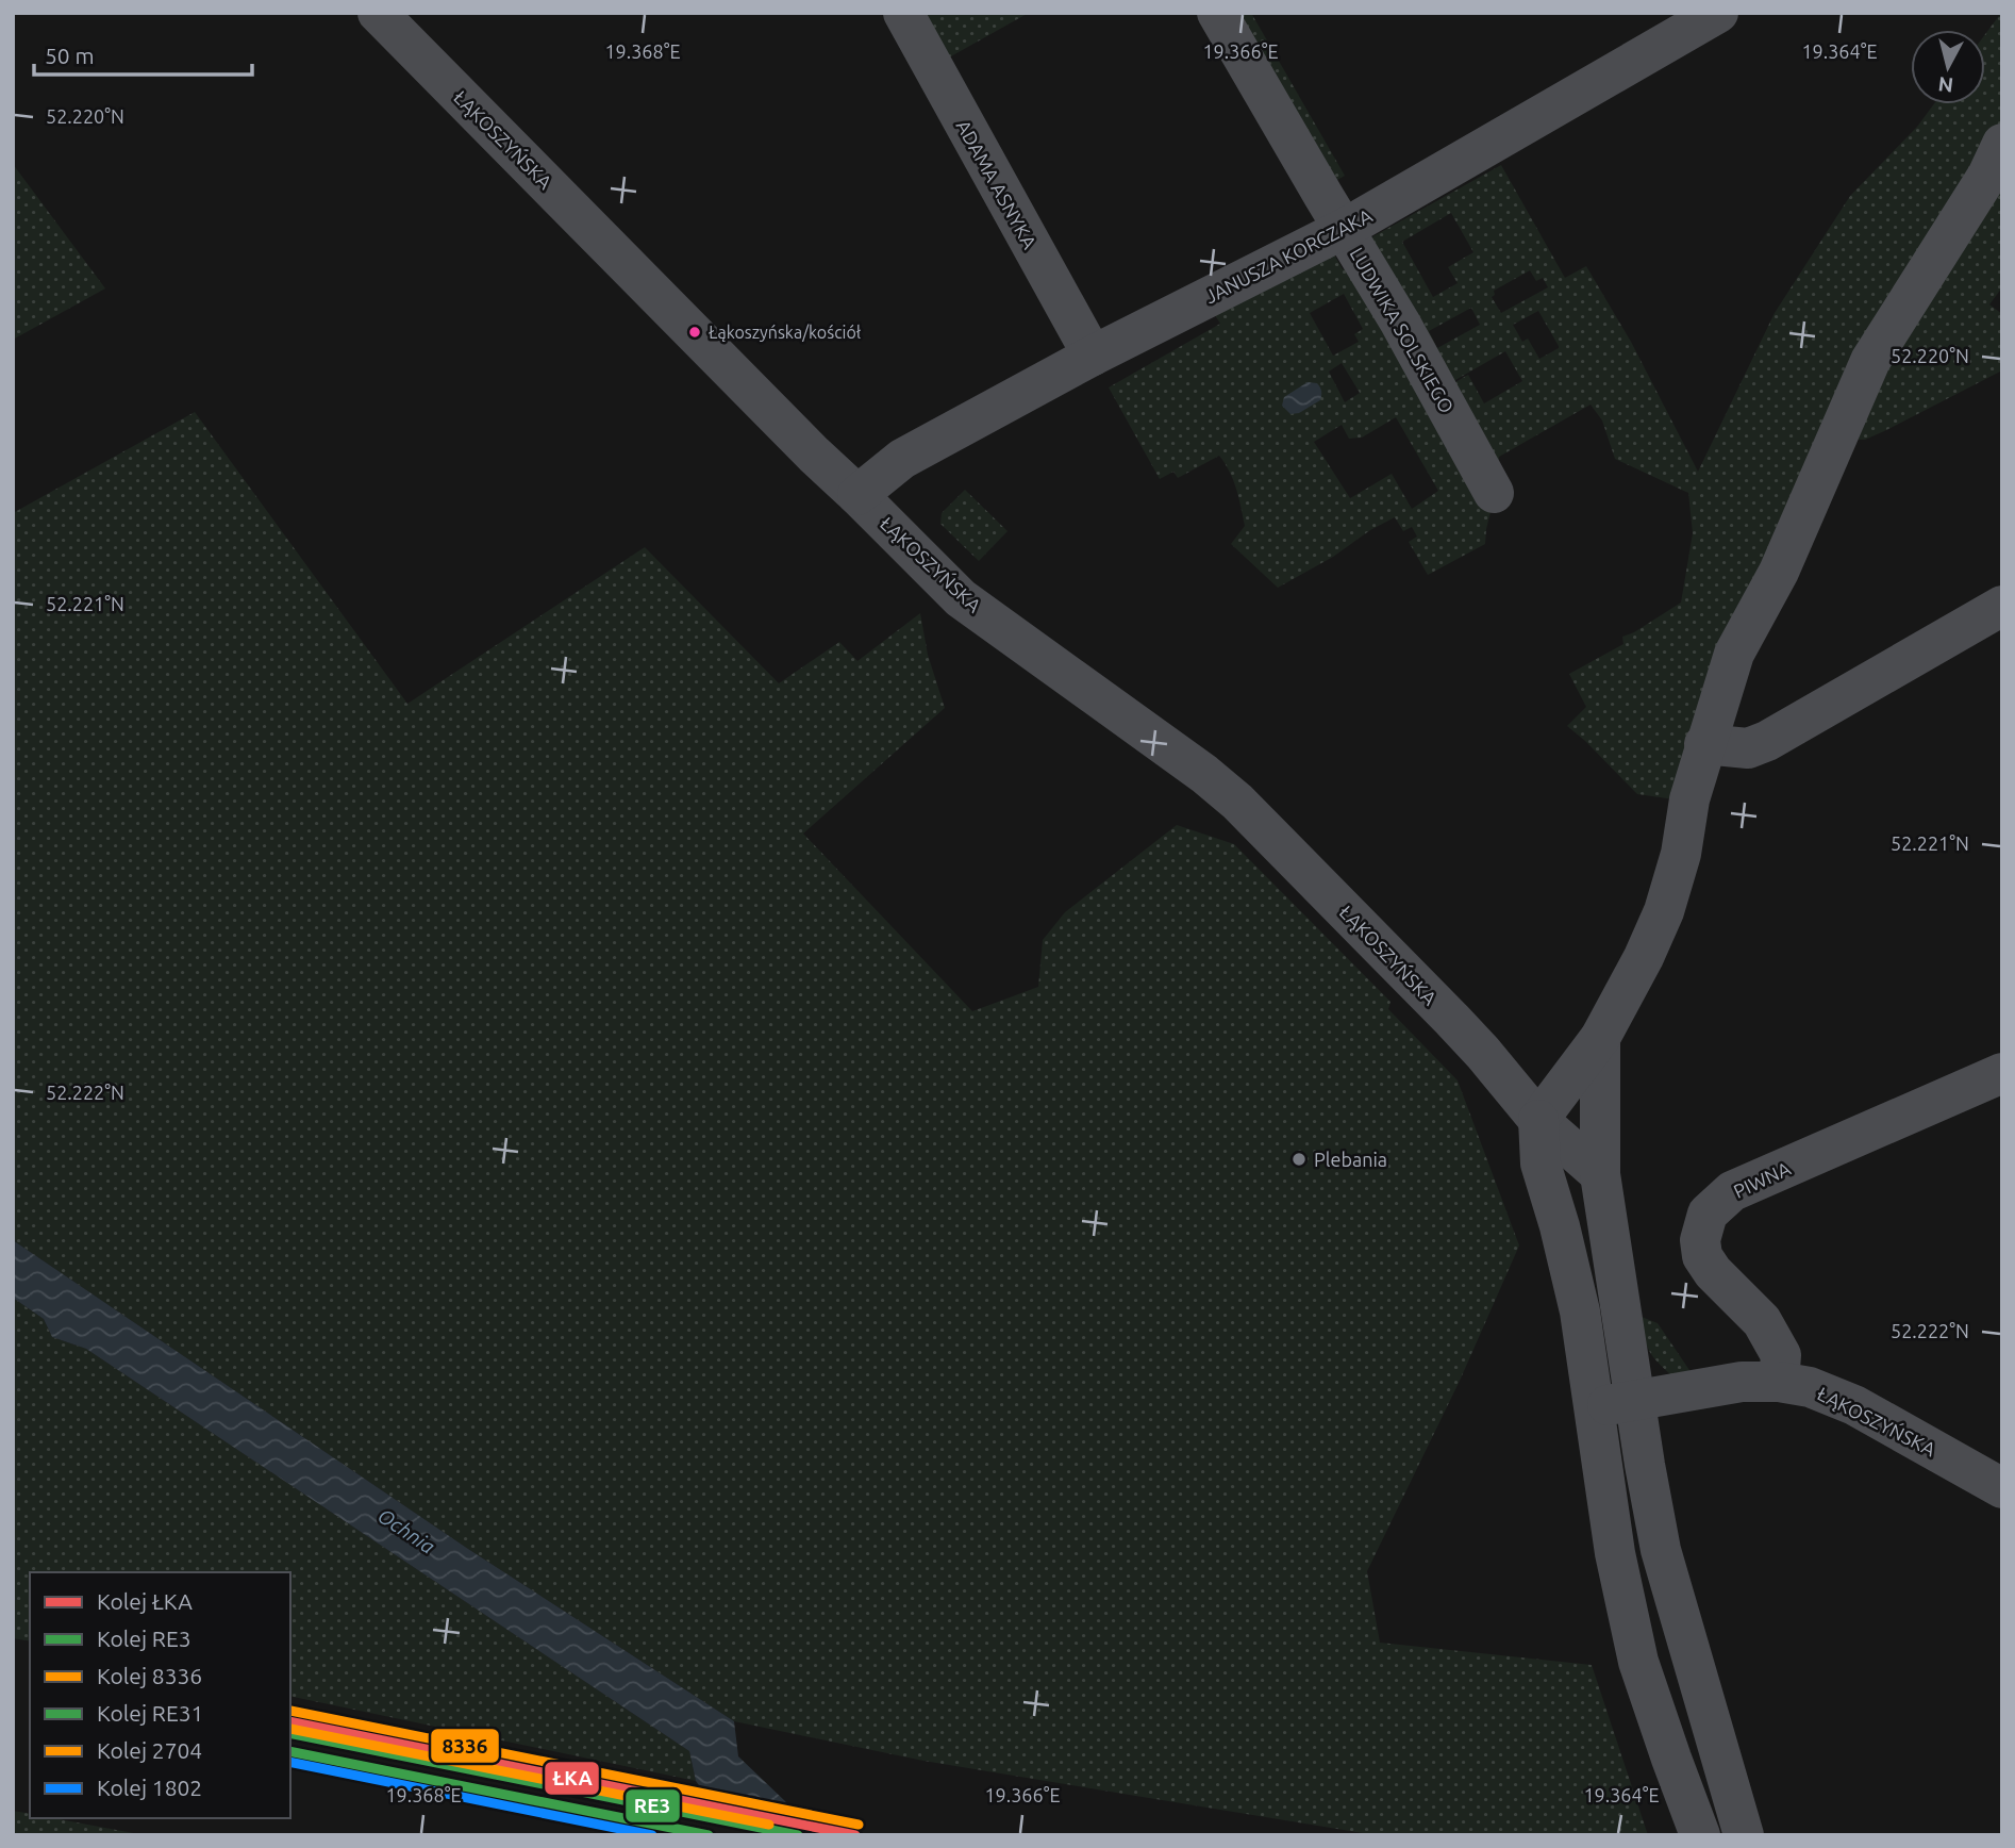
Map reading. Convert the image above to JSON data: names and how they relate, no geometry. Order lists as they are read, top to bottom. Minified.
{"streets":{"street":["ŁĄKOSZYŃSKA","ADAMA ASNYKA","JANUSZA KORCZAKA","LUDWIKA SOLSKIEGO","PIWNA"]},"crossings":[["ŁĄKOSZYŃSKA","JANUSZA KORCZAKA"],["ŁĄKOSZYŃSKA","PIWNA"],["ADAMA ASNYKA","JANUSZA KORCZAKA"],["JANUSZA KORCZAKA","LUDWIKA SOLSKIEGO"]],"water":["Ochnia"],"places":["Łąkoszyńska/kościół","Plebania"],"lines":["rail line 8336","rail line ŁKA","rail line 2704","rail line RE3","rail line RE31","rail line 1802"],"legend":["Kolej ŁKA","Kolej RE3","Kolej 8336","Kolej RE31","Kolej 2704","Kolej 1802"],"scale_bar":"50 m","north":"bottom","coordinates":["19.368°E","19.366°E","19.364°E","52.220°N","52.221°N","52.222°N"]}
